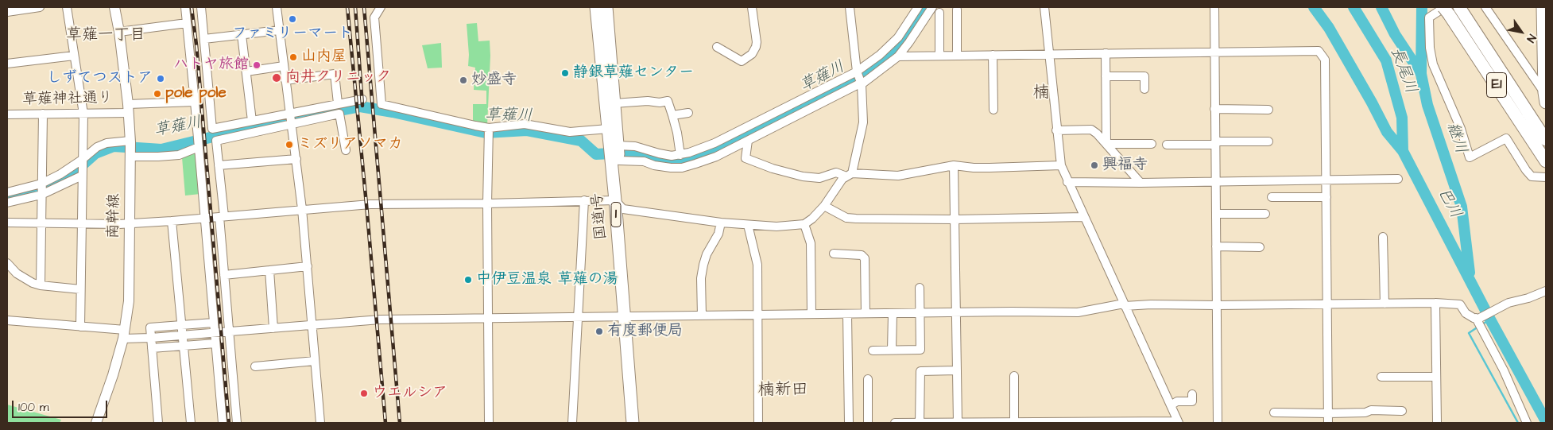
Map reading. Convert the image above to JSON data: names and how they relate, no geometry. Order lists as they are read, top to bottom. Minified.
{"streets":{"highway":["E1","1","国道1号"],"main road":["南幹線"],"street":["草薙神社通り"]},"crossings":[["草薙神社通り","南幹線"]],"districts":["草薙一丁目","楠","楠新田"],"water":["長尾川","草薙川","継川","巴川"],"places":["ファミリーマート","山内屋","ハトヤ旅館","静銀草薙センター","向井クリニック","しずてつストア","妙盛寺","pole pole","ミズリアソマカ","興福寺","中伊豆温泉 草薙の湯","有度郵便局","ウエルシア"],"scale_bar":"100 m","north":"bottom right"}
